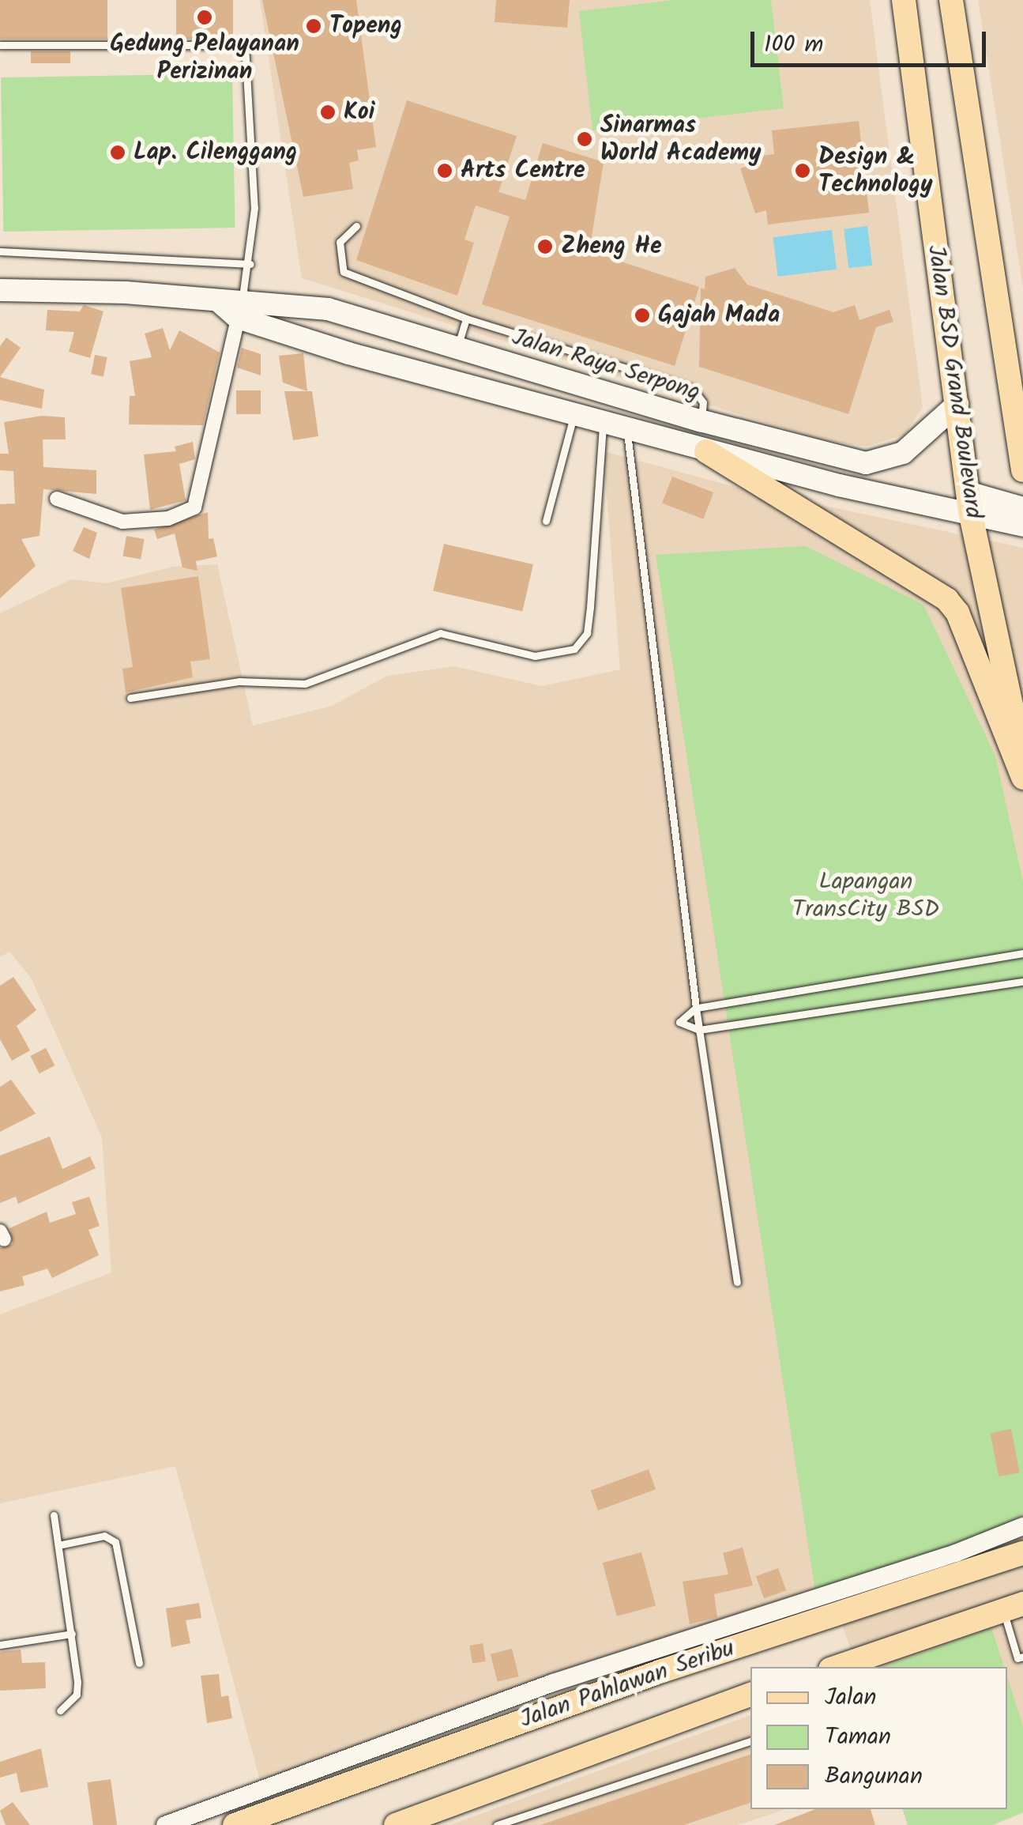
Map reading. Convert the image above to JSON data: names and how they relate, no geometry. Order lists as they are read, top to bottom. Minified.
{"streets":{"main road":["Jalan Raya Serpong","Jalan BSD Grand Boulevard","Jalan Pahlawan Seribu"]},"crossings":[["Jalan Raya Serpong","Jalan BSD Grand Boulevard"]],"parks":["Lapangan TransCity BSD"],"places":["Gedung Pelayanan Perizinan","Topeng","Koi","Sinarmas World Academy","Lap. Cilenggang","Arts Centre","Design & Technology","Zheng He","Gajah Mada"],"legend":["Jalan","Taman","Bangunan"],"scale_bar":"100 m"}
